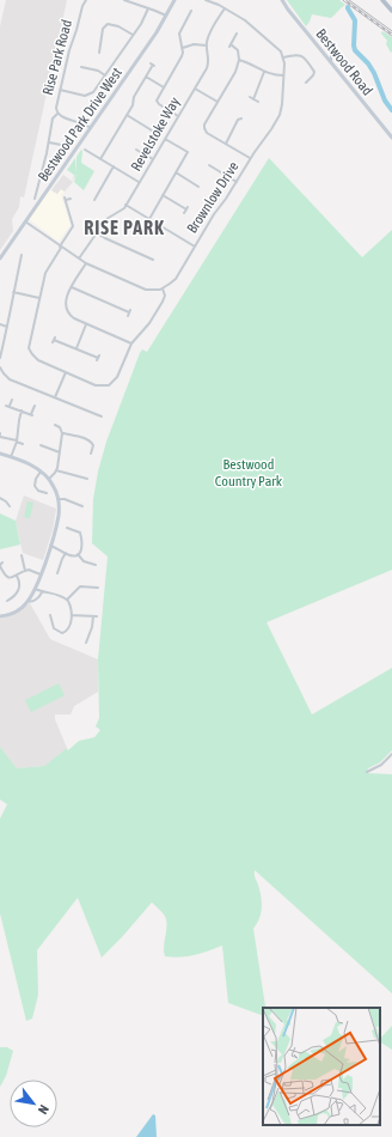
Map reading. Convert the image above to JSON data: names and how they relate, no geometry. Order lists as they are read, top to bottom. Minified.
{"streets":{"street":["Rise Park Road","Bestwood Road","Bestwood Park Drive West","Revelstoke Way","Brownlow Drive"]},"crossings":[["Rise Park Road","Bestwood Park Drive West"]],"districts":["RISE PARK"],"parks":["Bestwood Country Park"],"north":"bottom right"}
